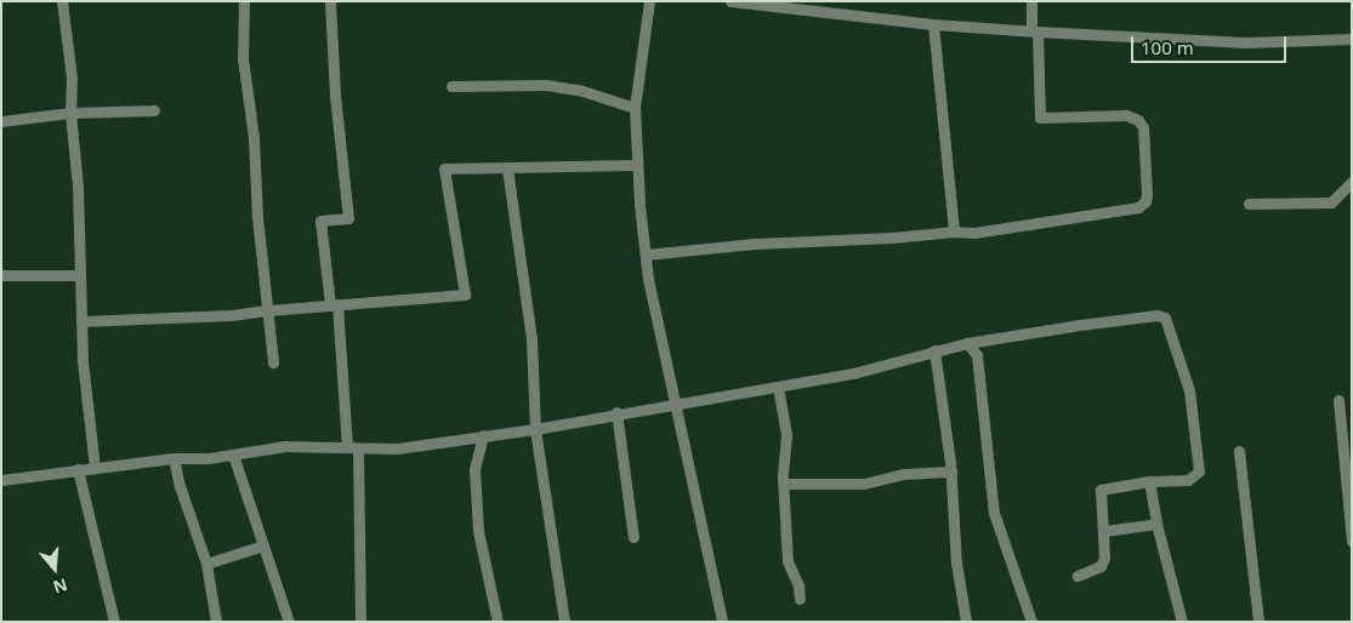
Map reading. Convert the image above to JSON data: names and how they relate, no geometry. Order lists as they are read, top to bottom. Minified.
{"scale_bar":"100 m","north":"bottom"}
